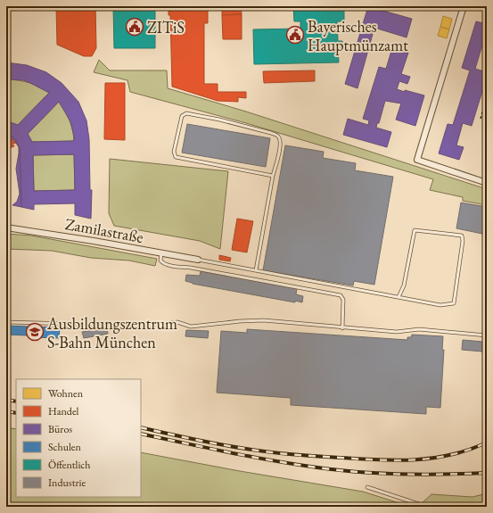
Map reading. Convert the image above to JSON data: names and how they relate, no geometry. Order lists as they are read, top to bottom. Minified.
{"streets":{"street":["Zamilastraße"]},"places":{"public building":["ZITiS","Bayerisches Hauptmünzamt"],"school or university":["Ausbildungszentrum S-Bahn München"]},"legend":["Wohnen","Handel","Büros","Schulen","Öffentlich","Industrie"]}
